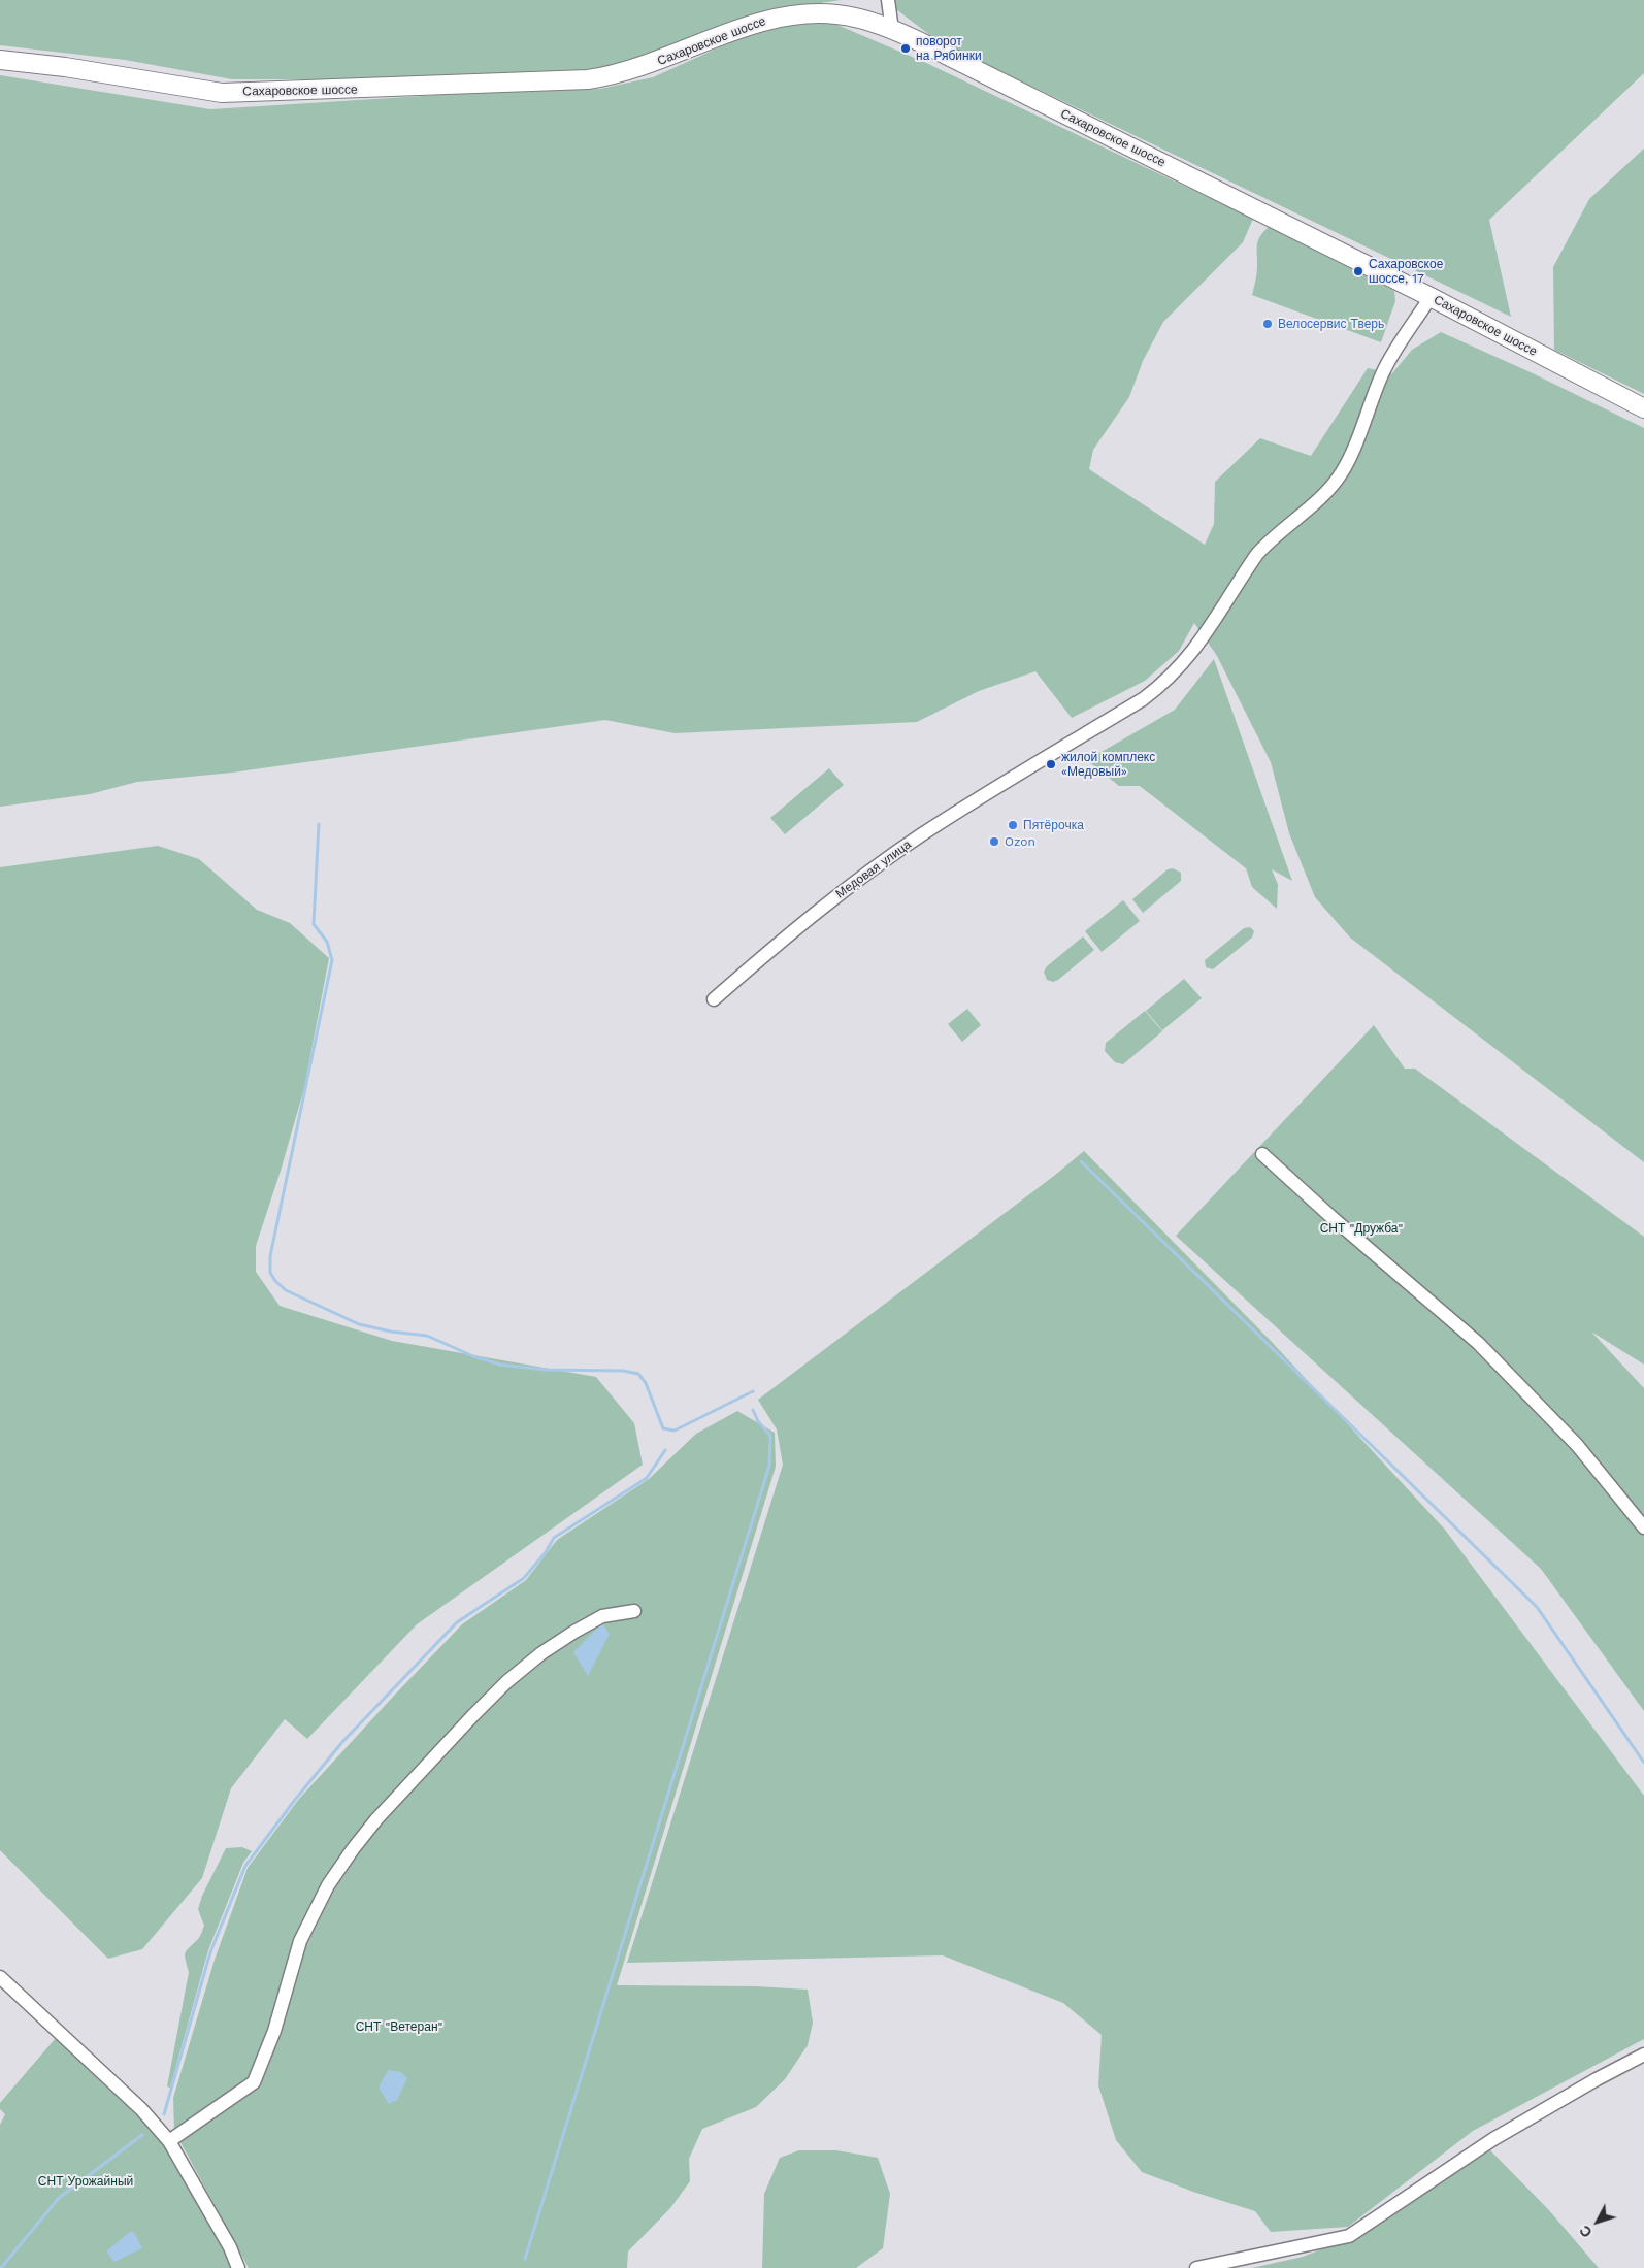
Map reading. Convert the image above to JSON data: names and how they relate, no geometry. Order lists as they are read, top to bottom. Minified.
{"streets":{"main road":["Сахаровское шоссе"],"street":["Медовая улица"]},"crossings":[["Сахаровское шоссе","Медовая улица"]],"parks":["СНТ \"Дружба\"","СНТ \"Ветеран\"","СНТ Урожайный"],"places":["поворот на Рябинки","Сахаровское шоссе, 17","Велосервис Тверь","жилой комплекс «Медовый»","Пятёрочка","Ozon"],"north":"bottom left"}
